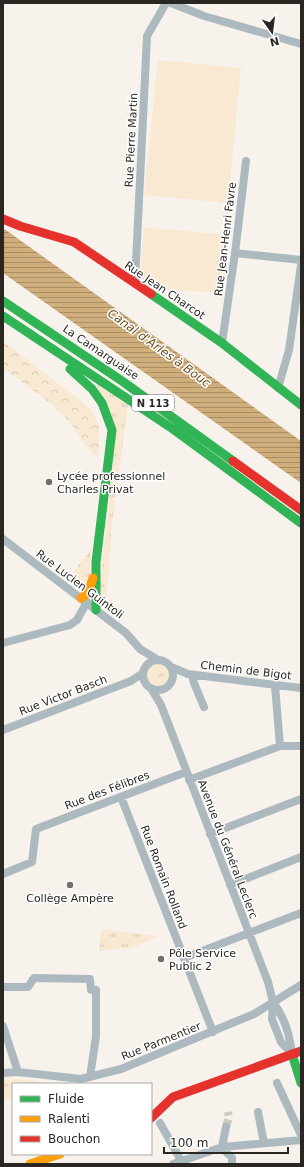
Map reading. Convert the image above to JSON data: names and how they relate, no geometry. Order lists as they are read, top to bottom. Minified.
{"streets":{"main road":["Rue Jean Charcot","La Camarguaise","N 113"],"street":["Rue Pierre Martin","Rue Jean-Henri Favre","Rue Lucien Guintoli","Chemin de Bigot","Rue Victor Basch","Rue des Félibres","Avenue du Général Leclerc","Rue Romain Rolland","Rue Parmentier"]},"crossings":[["Rue Pierre Martin","Rue Jean Charcot"],["Rue Jean-Henri Favre","Rue Jean Charcot"],["Rue Lucien Guintoli","Chemin de Bigot"],["Rue Lucien Guintoli","Rue Victor Basch"],["Rue Lucien Guintoli","Avenue du Général Leclerc"],["Chemin de Bigot","Rue Victor Basch"],["Chemin de Bigot","Avenue du Général Leclerc"],["Rue Victor Basch","Avenue du Général Leclerc"],["Rue des Félibres","Avenue du Général Leclerc"],["Rue des Félibres","Rue Romain Rolland"],["Avenue du Général Leclerc","Rue Parmentier"],["Rue Romain Rolland","Rue Parmentier"]],"water":["Canal d'Arles à Bouc"],"places":["Lycée professionnel Charles Privat","Collège Ampère","Pôle Service Public 2"],"legend":["Fluide","Ralenti","Bouchon"],"scale_bar":"100 m","north":"bottom"}
